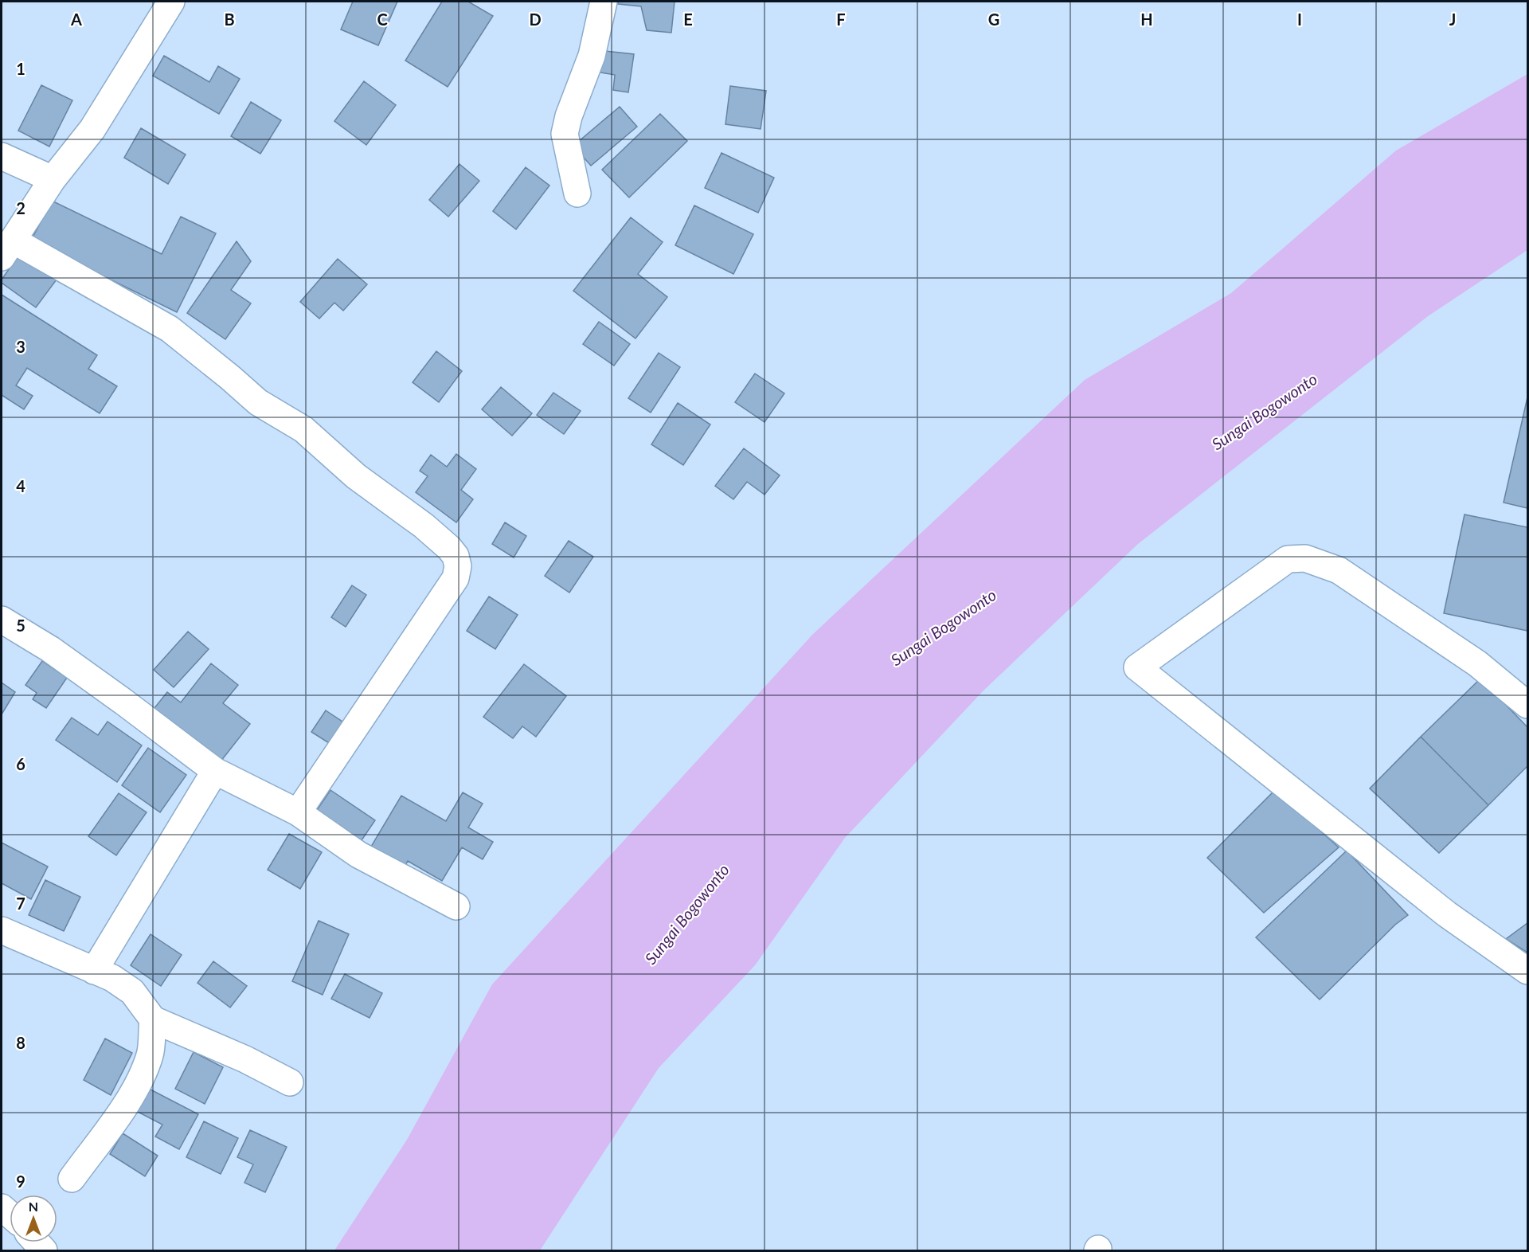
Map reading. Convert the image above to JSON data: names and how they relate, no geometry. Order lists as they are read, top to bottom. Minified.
{"water":["Sungai Bogowonto"],"north":"top","grid":{"columns":["A","B","C","D","E","F","G","H","I","J"],"rows":["1","2","3","4","5","6","7","8","9"]}}
